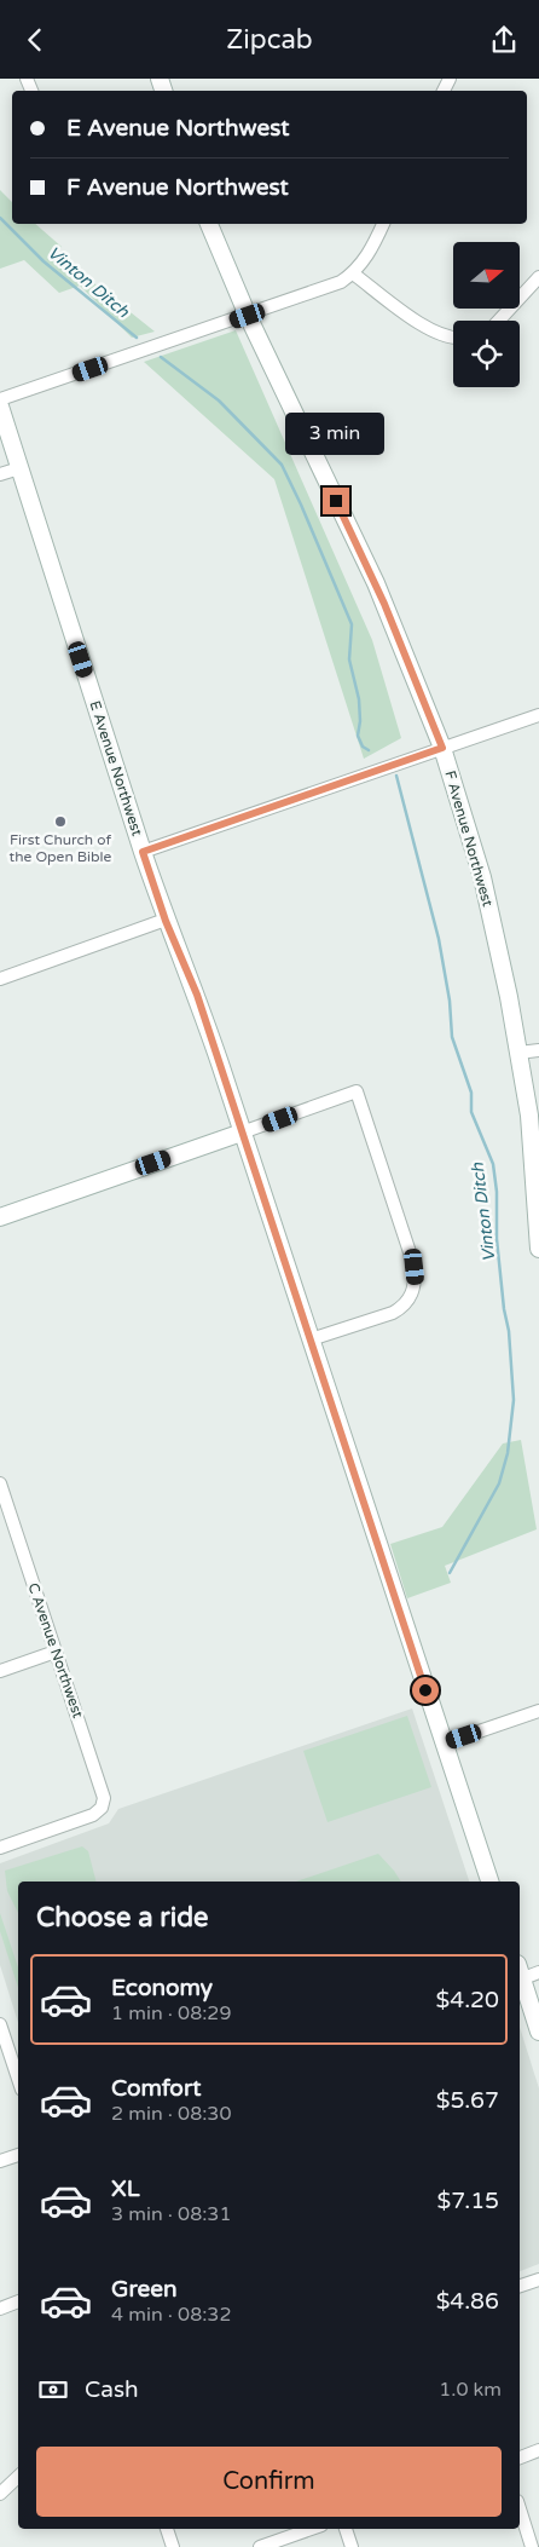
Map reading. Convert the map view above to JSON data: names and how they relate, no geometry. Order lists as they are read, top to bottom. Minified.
{"streets":{"street":["E Avenue Northwest","F Avenue Northwest","C Avenue Northwest"]},"water":["Vinton Ditch"],"places":["First Church of the Open Bible"],"north":"right","page":{"header":"Zipcab","banner":["E Avenue Northwest","F Avenue Northwest"],"bubble":"3 min","heading":"Choose a ride","list":[{"name":"Economy","note":"1 min · 08:29","value":"$4.20"},{"name":"Comfort","note":"2 min · 08:30","value":"$5.67"},{"name":"XL","note":"3 min · 08:31","value":"$7.15"},{"name":"Green","note":"4 min · 08:32","value":"$4.86"}],"pay":["Cash","1.0 km"],"buttons":"Confirm"}}
